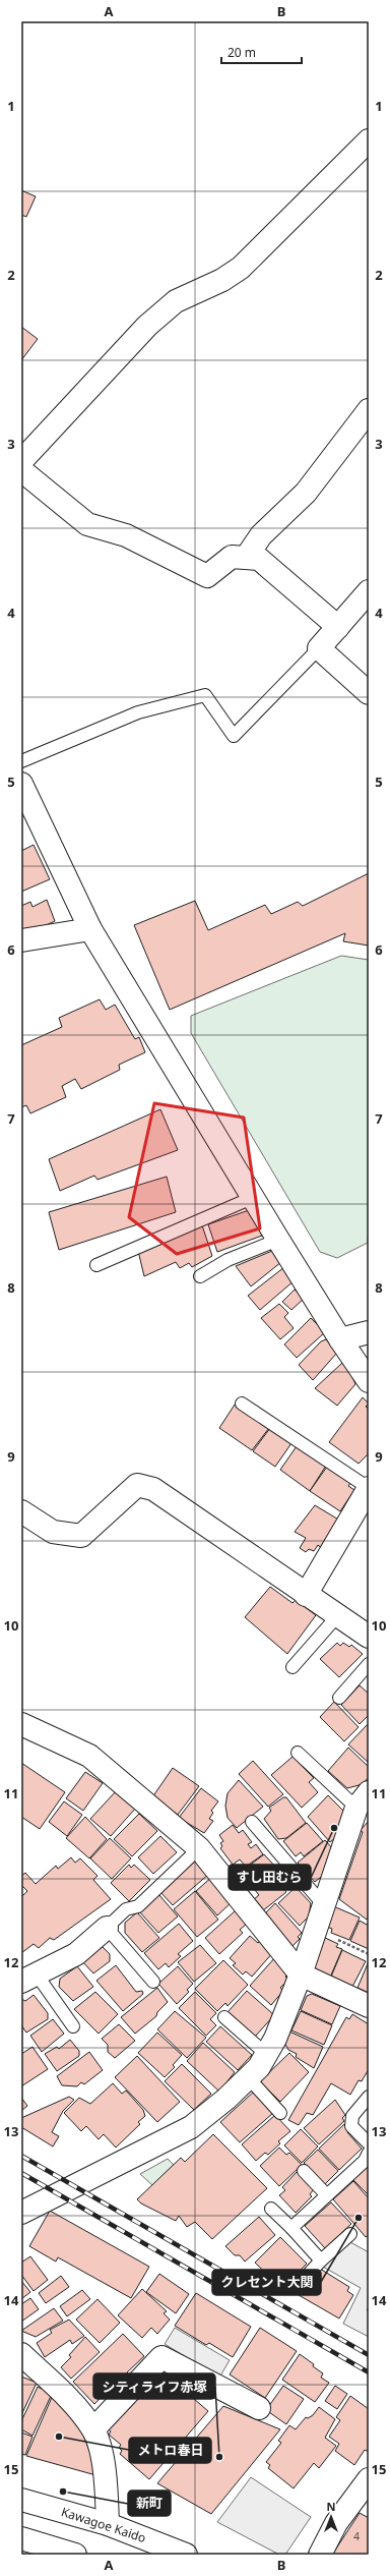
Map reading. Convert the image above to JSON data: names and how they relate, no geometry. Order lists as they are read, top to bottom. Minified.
{"streets":{"main road":["Kawagoe Kaido"]},"places":["すし田むら","クレセント大関","メトロ春日","シティライフ赤塚","新町"],"house_numbers":["4"],"scale_bar":"20 m","north":"top","grid":{"columns":["A","B"],"rows":["1","2","3","4","5","6","7","8","9","10","11","12","13","14","15"]}}
